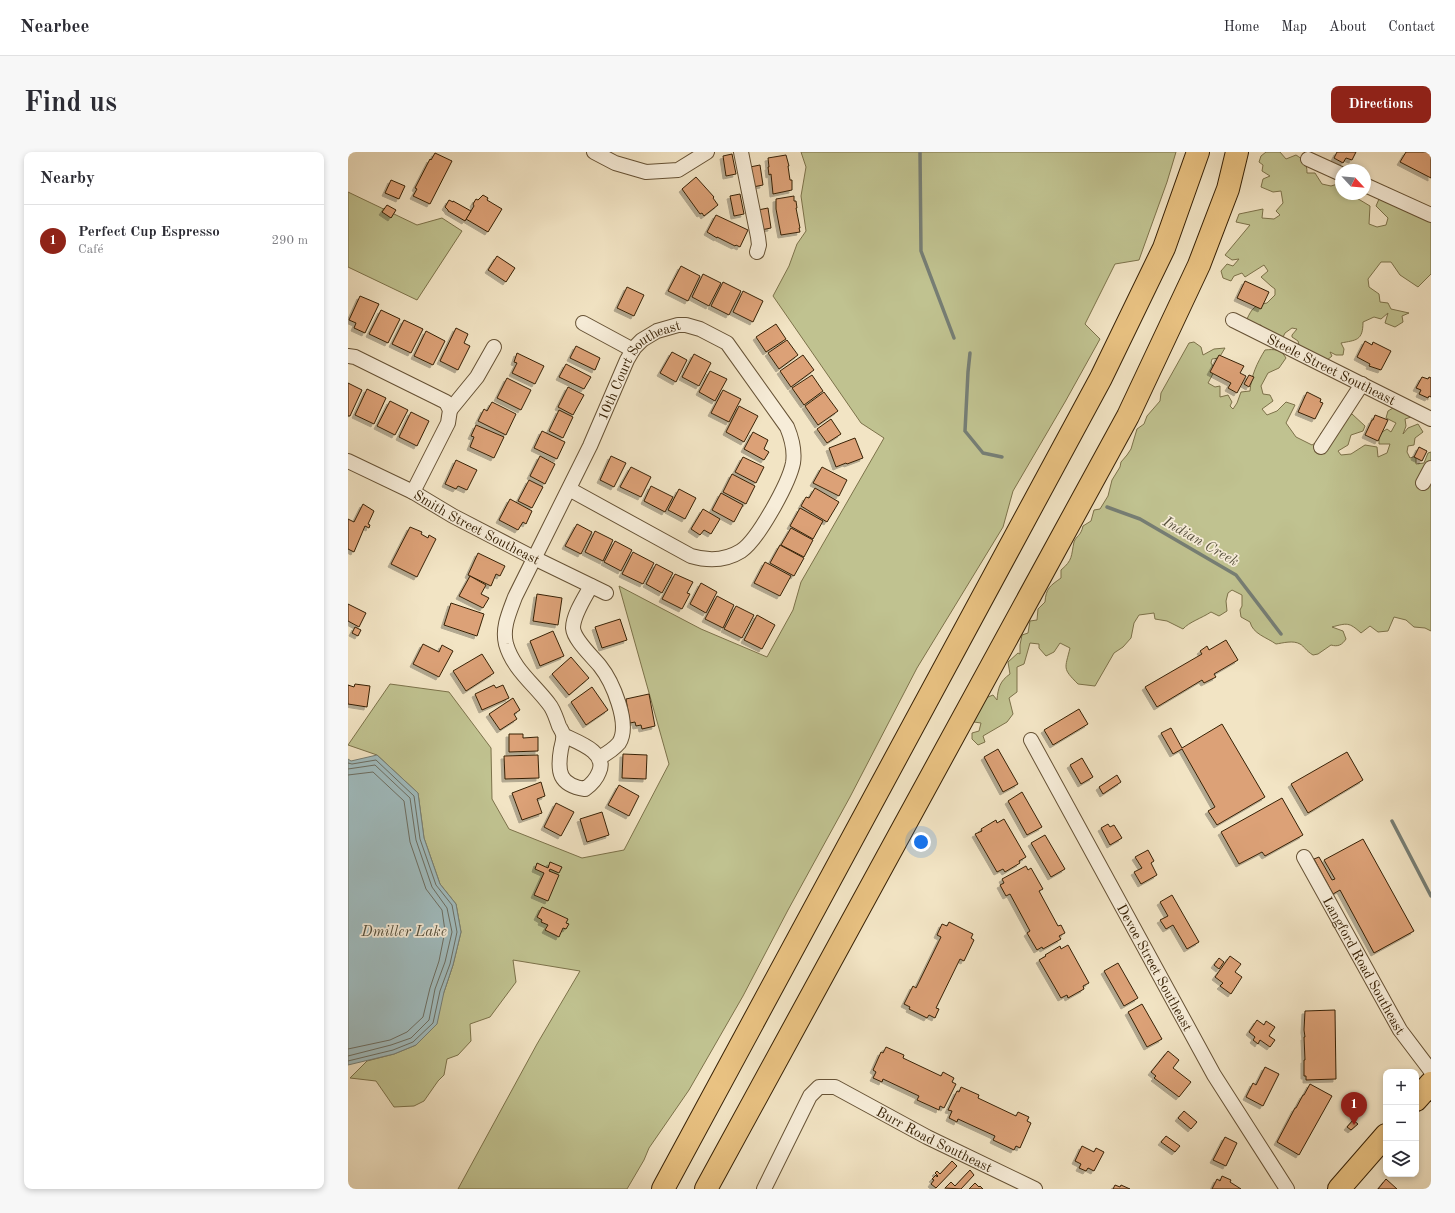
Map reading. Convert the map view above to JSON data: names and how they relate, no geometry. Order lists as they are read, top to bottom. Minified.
{"streets":{"street":["Steele Street Southeast","10th Court Southeast","Smith Street Southeast","Langford Road Southeast","Devoe Street Southeast","Burr Road Southeast"]},"crossings":[["10th Court Southeast","Smith Street Southeast"]],"water":["Indian Creek","Dmiller Lake"],"north":"bottom right","page":{"header":"Nearbee","nav":["Home","Map","About","Contact"],"buttons":"Directions","title":"Find us","heading":"Nearby","list":[{"mark":"1","name":"Perfect Cup Espresso","note":"Café","value":"290 m"}],"map_buttons":["+","−"],"pins":"1"}}
